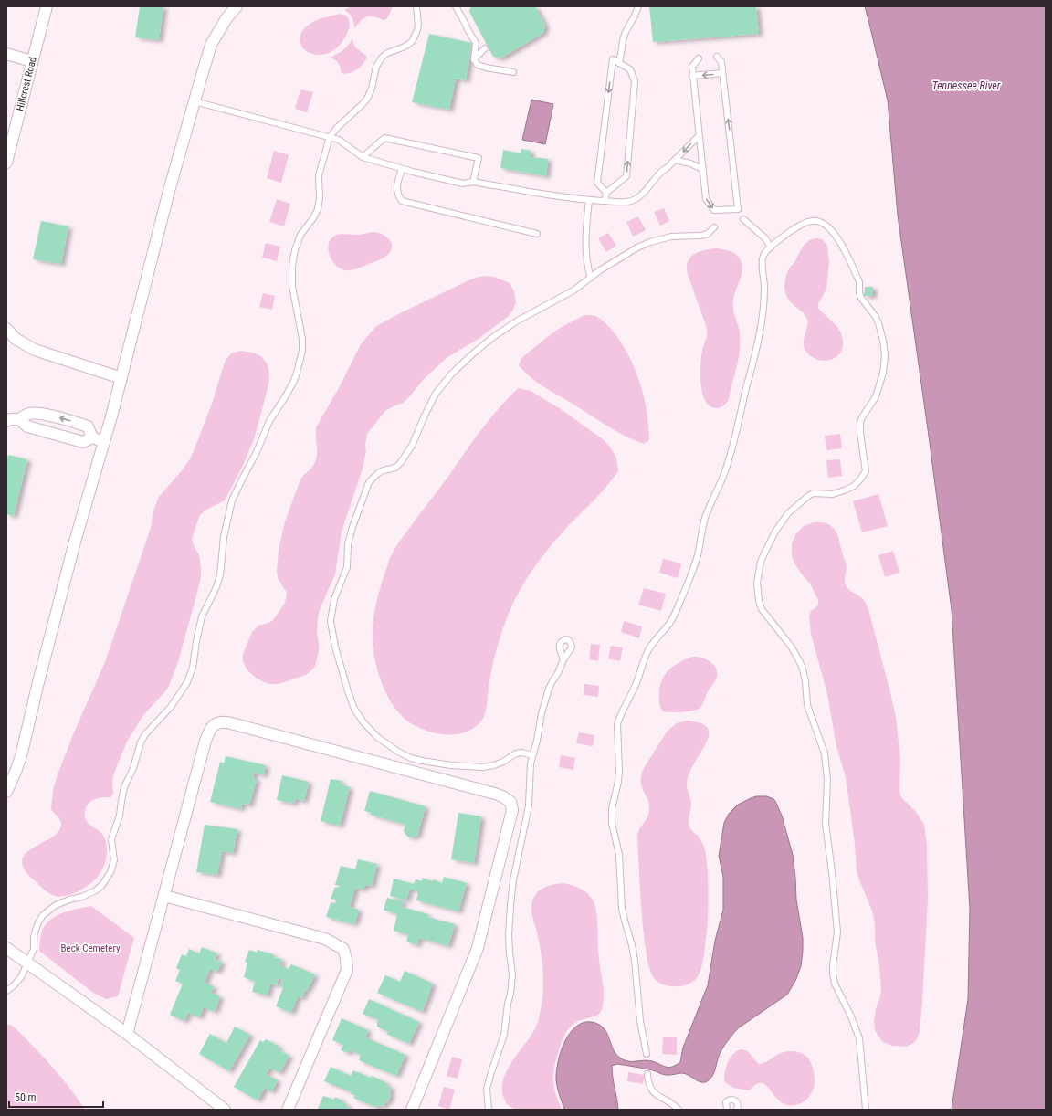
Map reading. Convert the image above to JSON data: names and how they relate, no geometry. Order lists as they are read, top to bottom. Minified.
{"streets":{"street":["Hillcrest Road"]},"water":["Tennessee River"],"parks":["Beck Cemetery"],"scale_bar":"50 m"}
